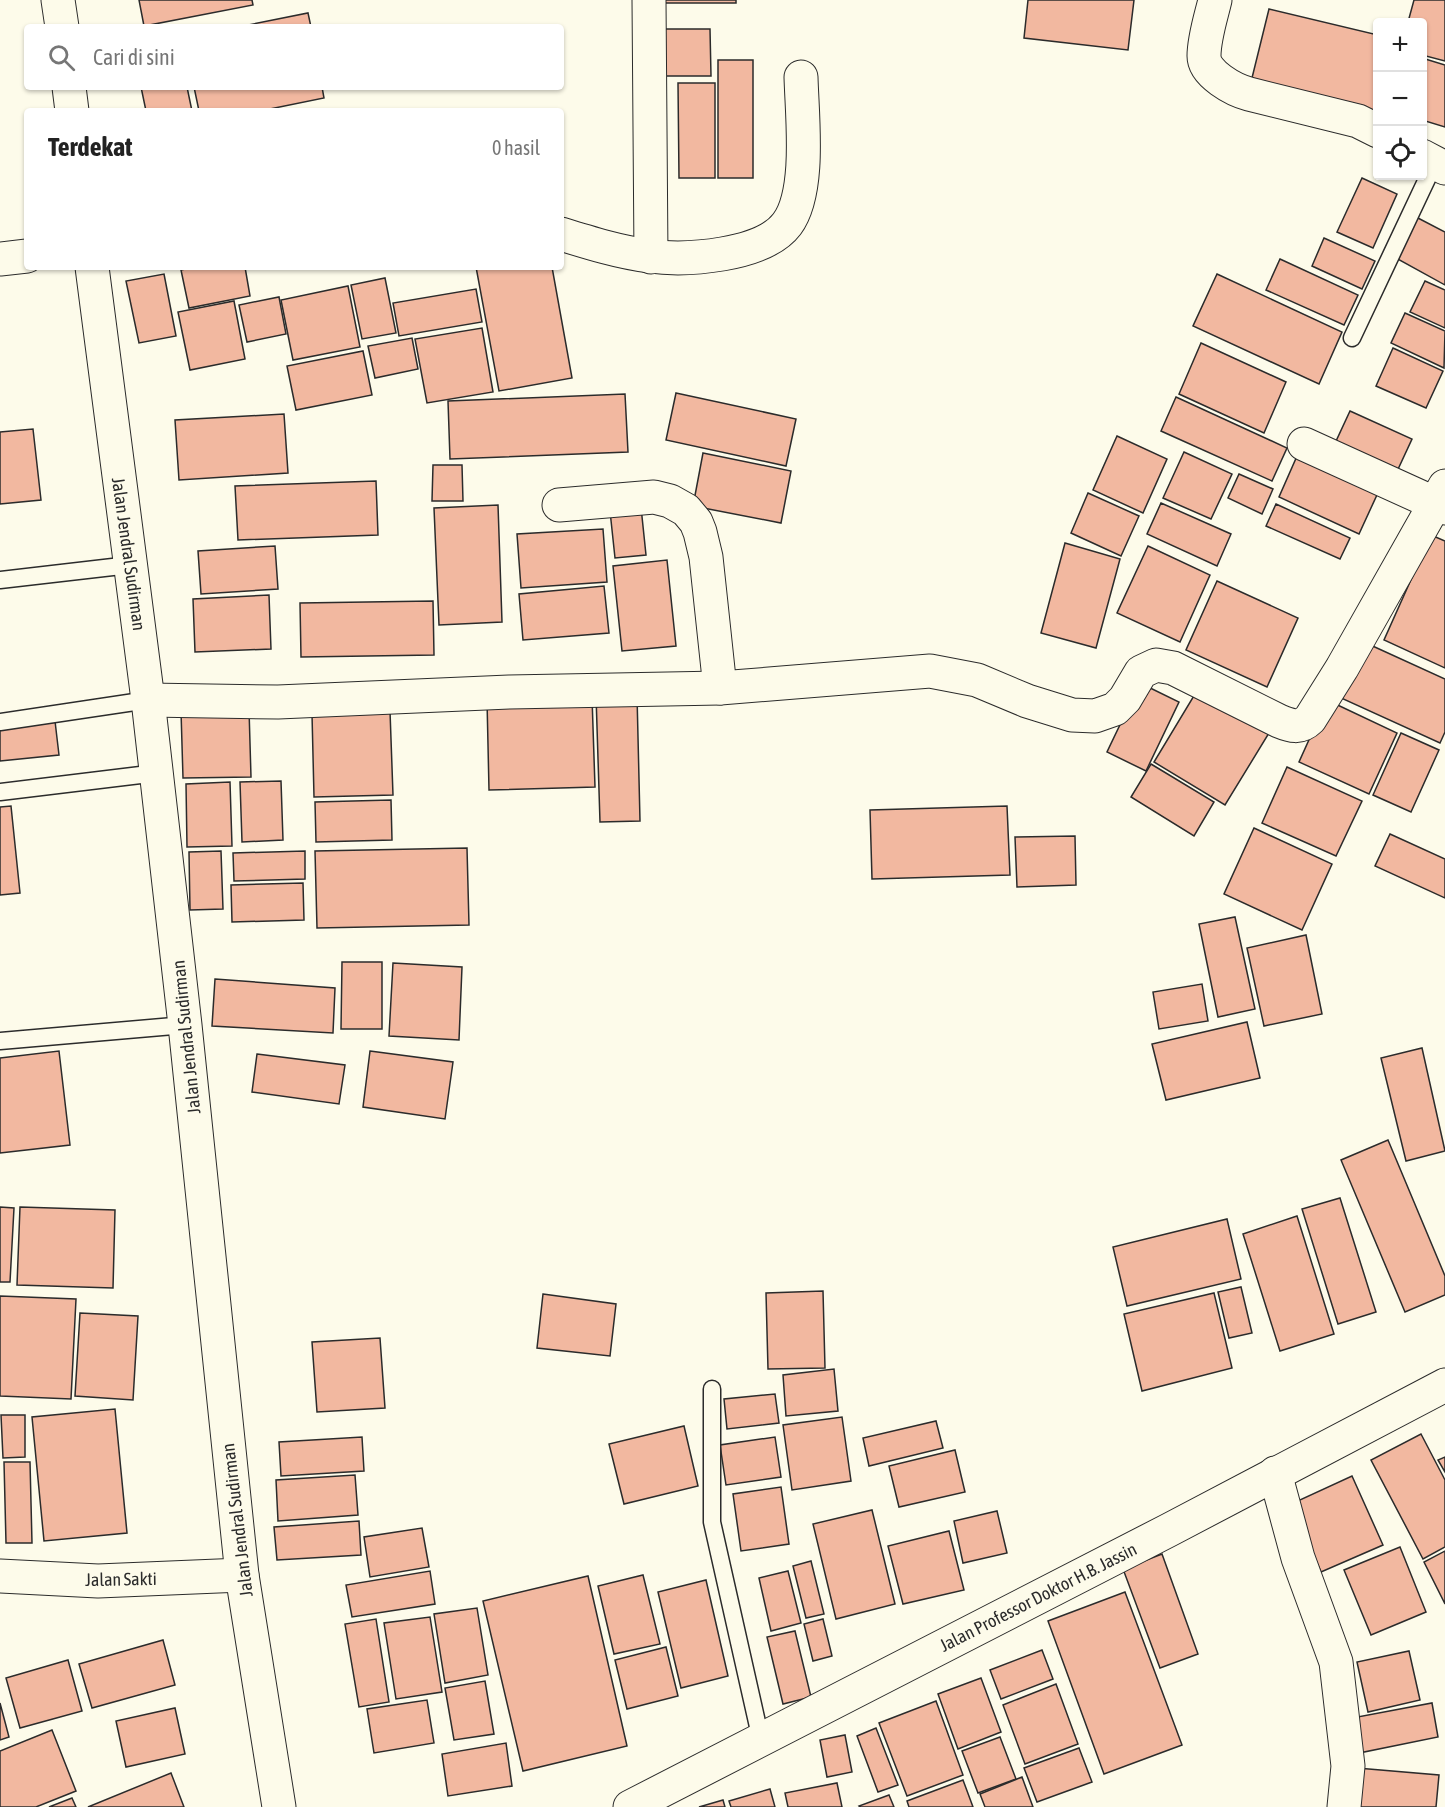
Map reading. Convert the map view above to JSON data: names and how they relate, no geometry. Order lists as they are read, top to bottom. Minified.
{"streets":{"main road":["Jalan Jendral Sudirman","Jalan Sakti","Jalan Professor Doktor H.B. Jassin"]},"crossings":[["Jalan Jendral Sudirman","Jalan Sakti"]],"page":{"map_buttons":["+","−"],"search":"Cari di sini","heading":["Terdekat","0 hasil"]}}
